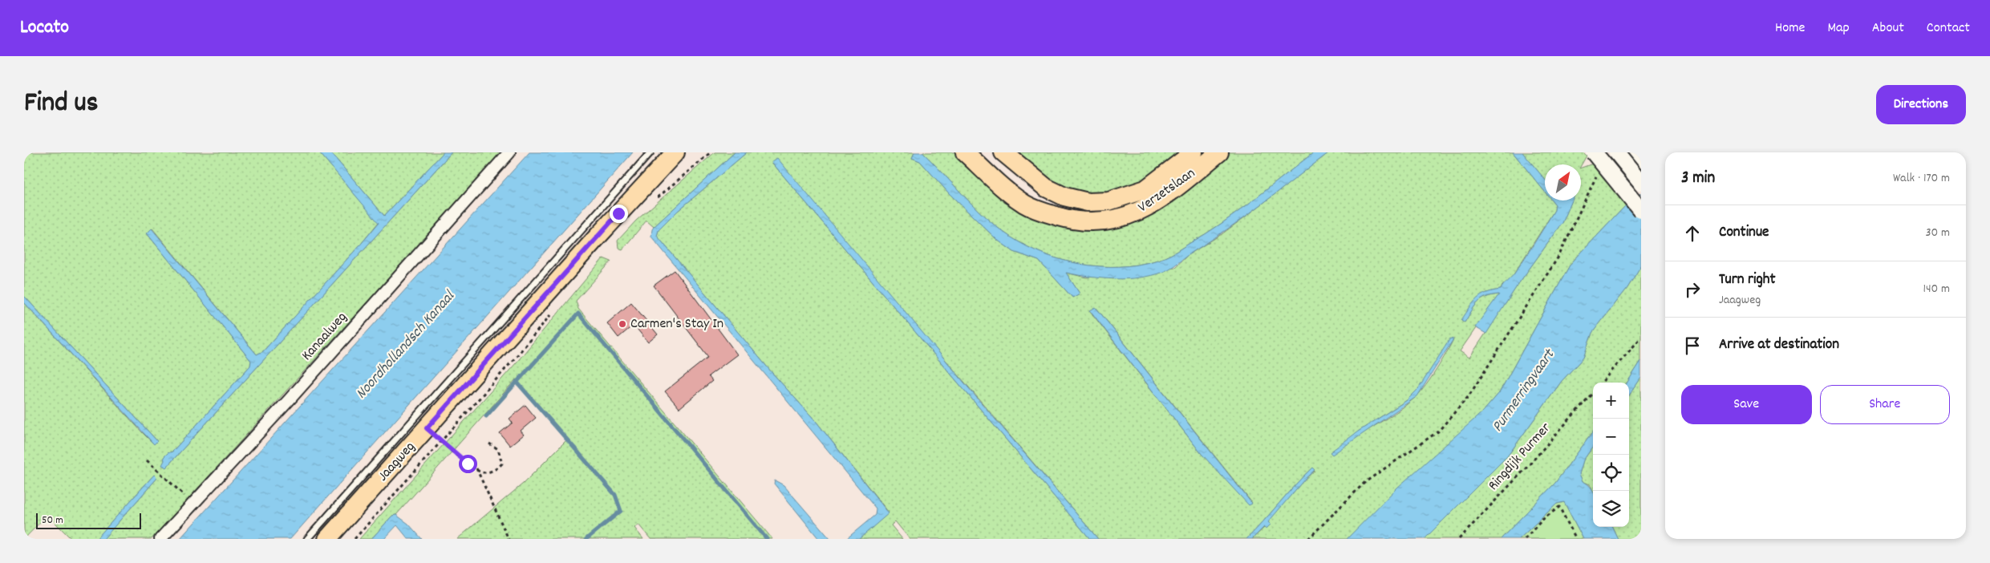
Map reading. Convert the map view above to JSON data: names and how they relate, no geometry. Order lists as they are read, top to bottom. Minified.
{"streets":{"main road":["Verzetslaan","Jaagweg"],"street":["Kanaalweg"],"path":["Ringdijk Purmer"]},"water":["Noordhollandsch Kanaal","Purmerringvaart"],"places":["Carmen's Stay In"],"scale_bar":"50 m","north":"top right","page":{"header":"Locato","nav":["Home","Map","About","Contact"],"title":"Find us","buttons":["Directions",["Save","Share"]],"heading":["3 min","Walk · 170 m"],"list":[["Continue","30 m"],["Turn right","Jaagweg","140 m"],"Arrive at destination"],"map_buttons":["+","−"],"scale":"50 m"}}
